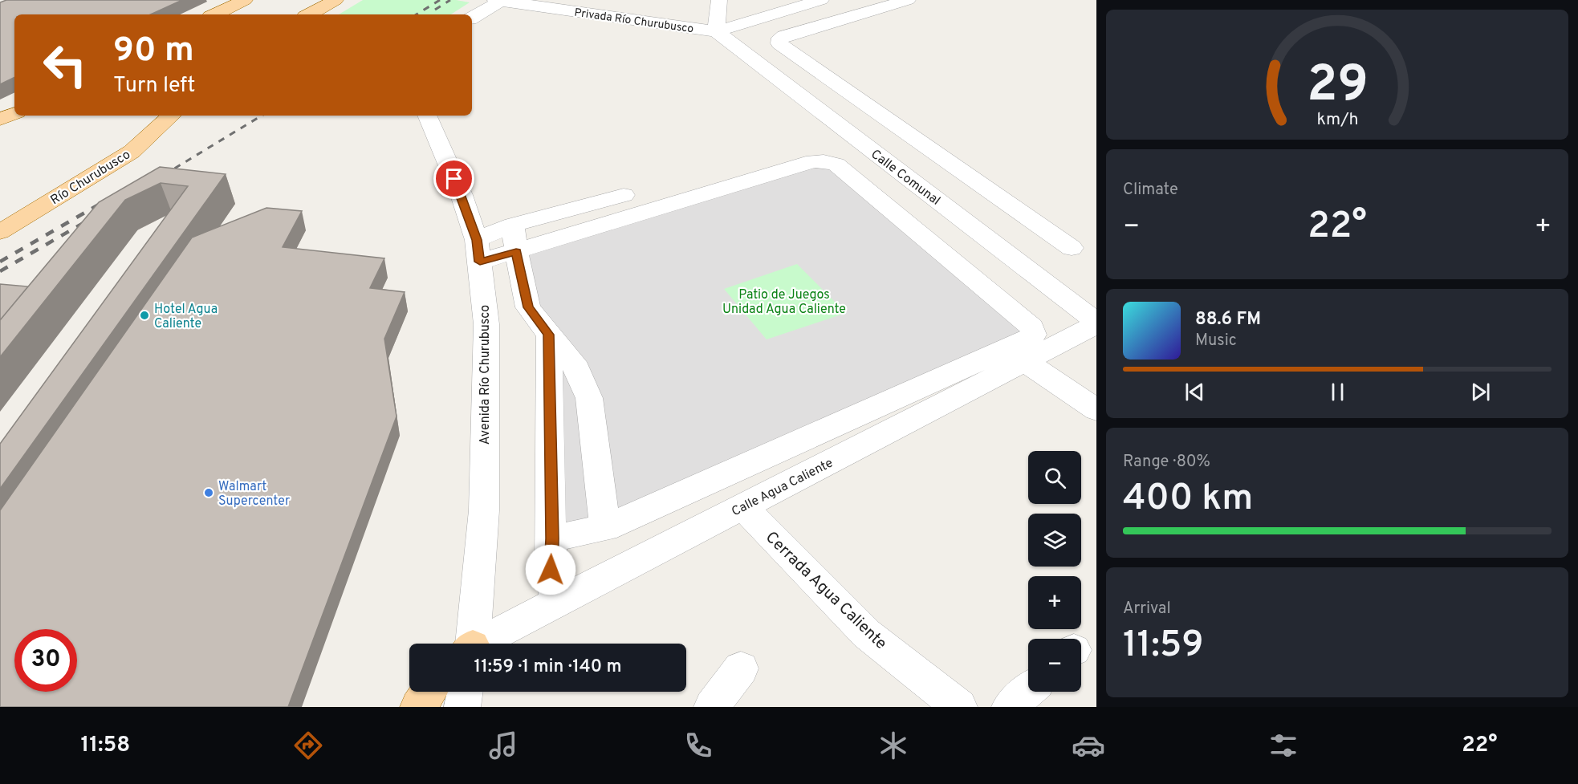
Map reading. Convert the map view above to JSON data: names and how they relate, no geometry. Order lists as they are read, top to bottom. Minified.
{"streets":{"main road":["Río Churubusco"],"street":["Privada Río Churubusco","Calle Comunal","Avenida Río Churubusco","Calle Agua Caliente","Cerrada Agua Caliente"]},"crossings":[["Privada Río Churubusco","Calle Comunal"],["Calle Comunal","Calle Agua Caliente"],["Calle Agua Caliente","Cerrada Agua Caliente"]],"parks":["Patio de Juegos Unidad Agua Caliente"],"places":["Hotel Agua Caliente","Walmart Supercenter"],"page":{"turn":["90 m","Turn left"],"tile":["Climate",["Range · 80%","400 km"],["Arrival","11:59"]],"heat":["−","22°","+"],"song":["88.6 FM","Music"],"map_buttons":["+","−"],"limit":"30","trip":"11:59 · 1 min · 140 m","tabs":["11:58","22°"],"gauge":["29","km/h"]}}
